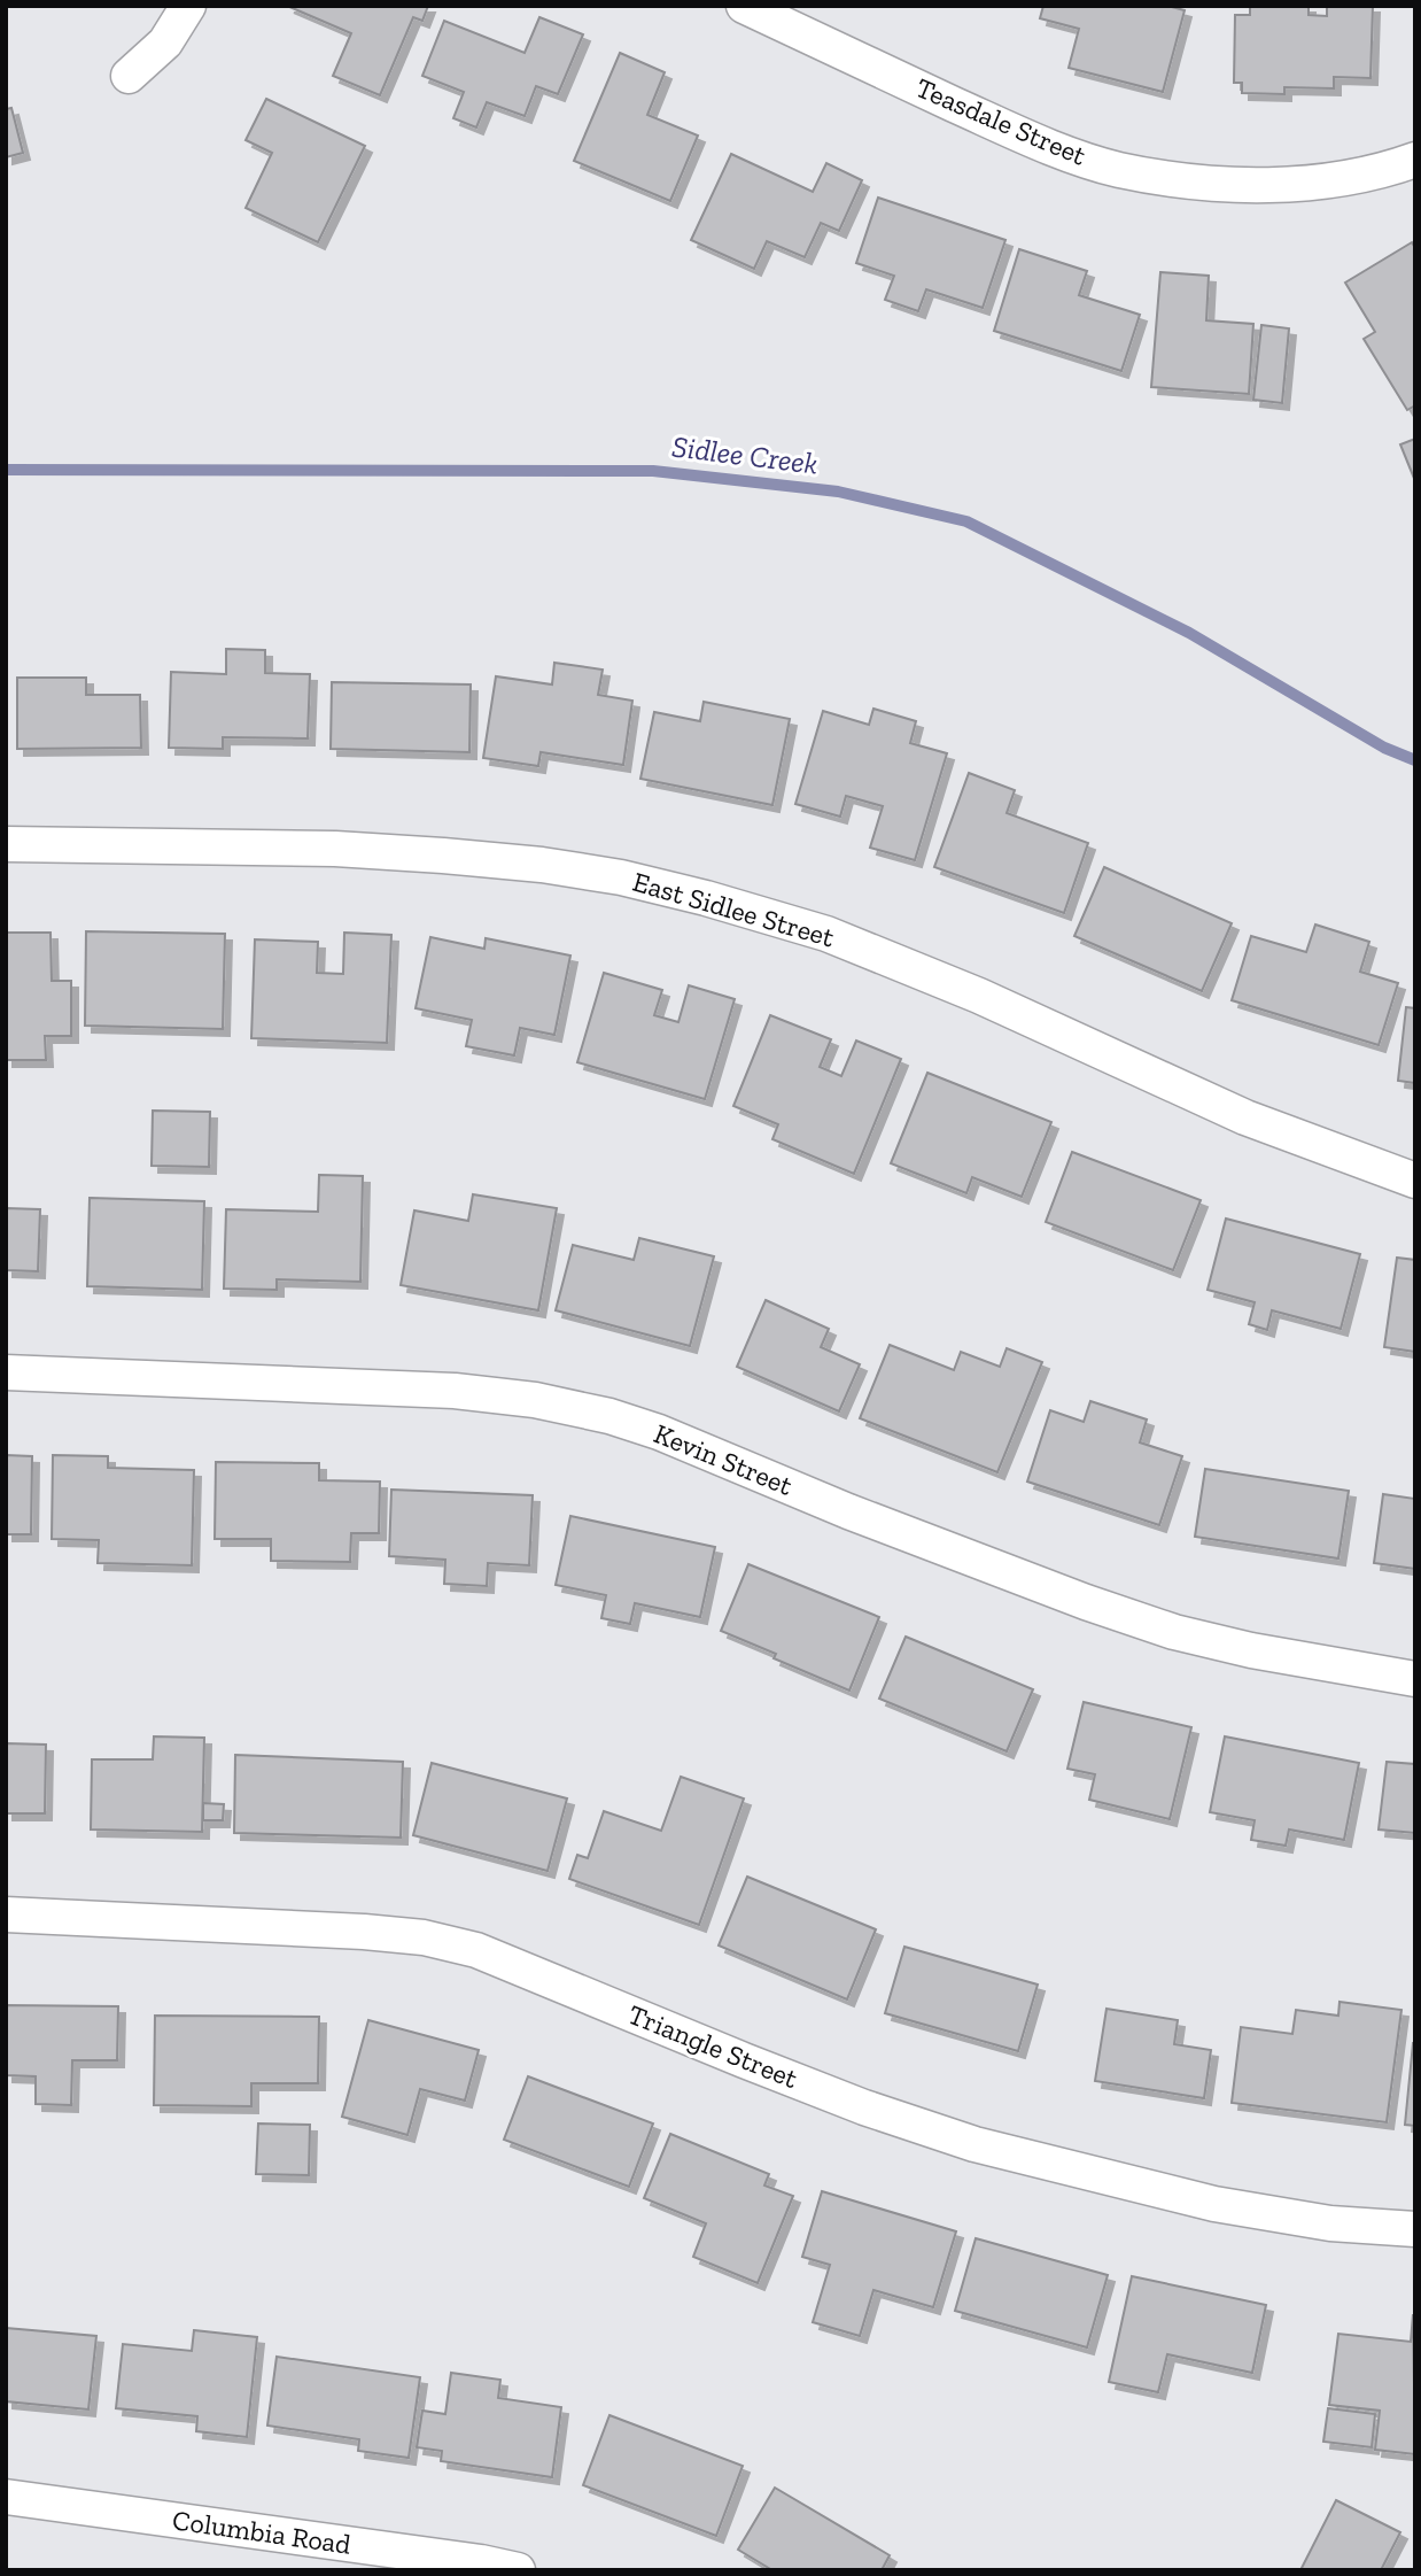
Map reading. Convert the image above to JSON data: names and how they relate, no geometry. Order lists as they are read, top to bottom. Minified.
{"streets":{"street":["Teasdale Street","East Sidlee Street","Kevin Street","Triangle Street","Columbia Road"]},"water":["Sidlee Creek"]}
